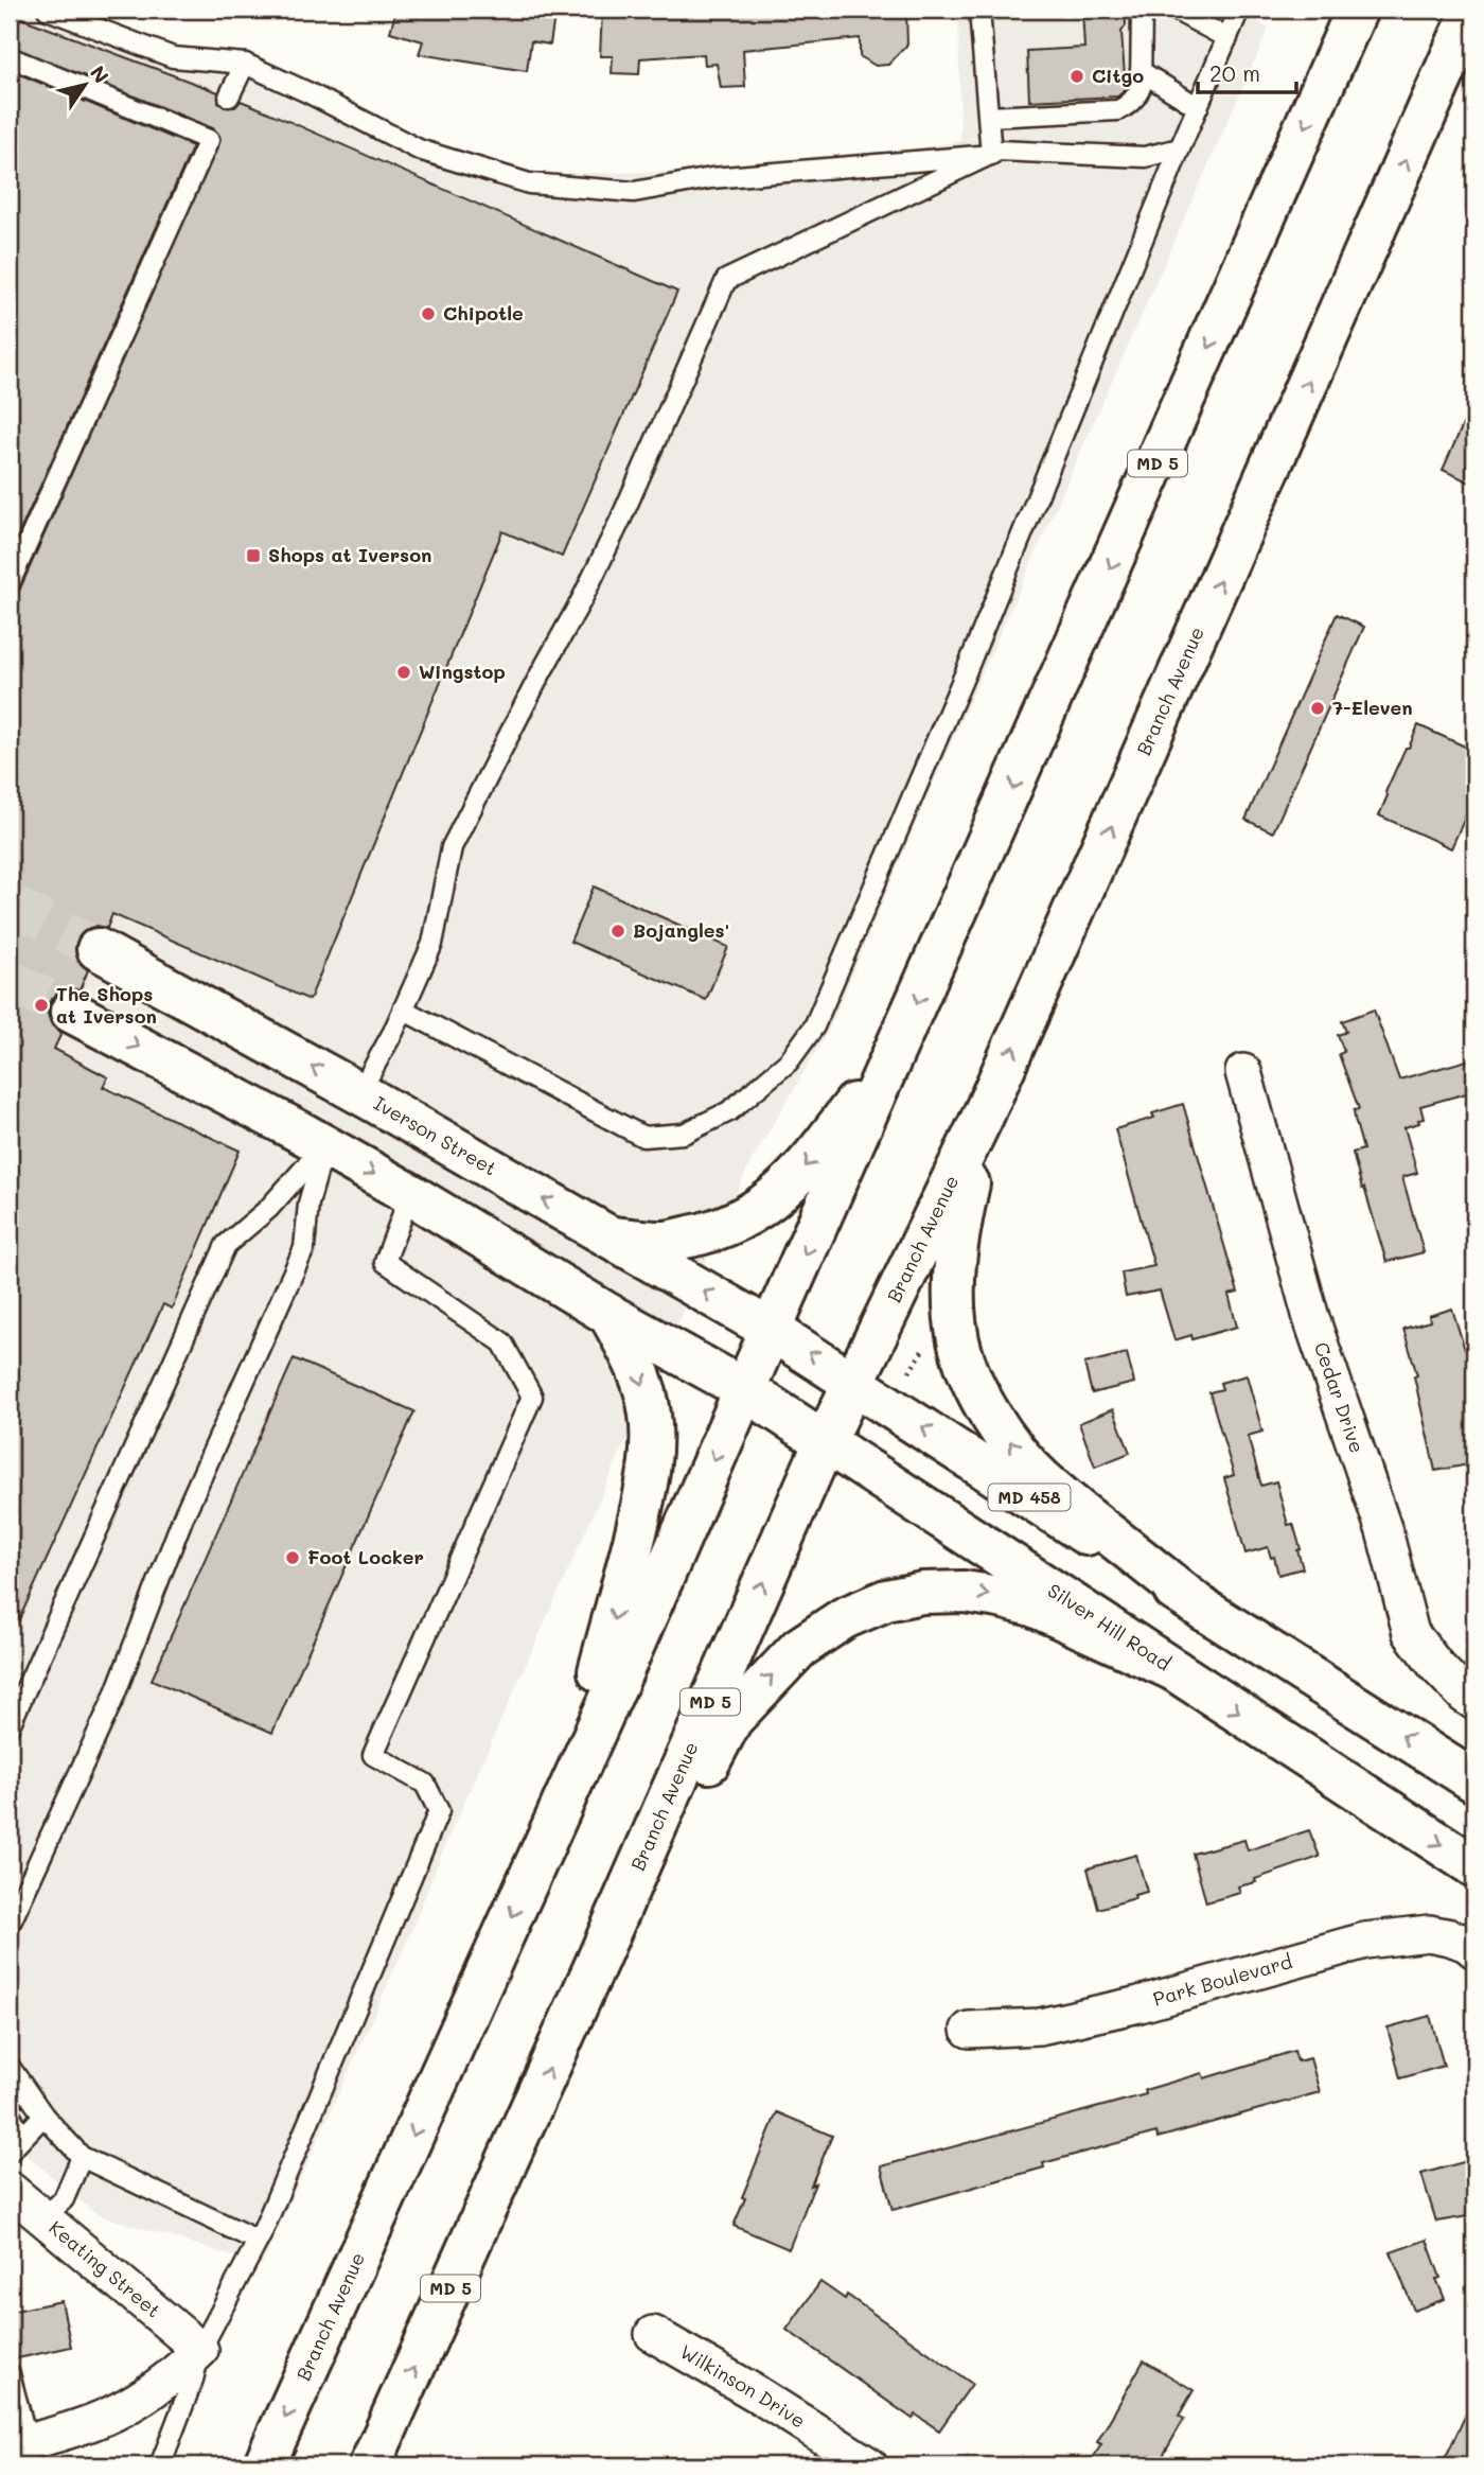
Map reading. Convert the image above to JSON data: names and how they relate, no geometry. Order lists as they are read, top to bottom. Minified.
{"streets":{"main road":["MD 5","Branch Avenue","Iverson Street","MD 458","Silver Hill Road"],"street":["Cedar Drive","Park Boulevard","Keating Street","Wilkinson Drive"]},"crossings":[["Branch Avenue","Iverson Street"],["Branch Avenue","MD 458"],["Branch Avenue","Silver Hill Road"],["Iverson Street","MD 458"]],"places":{"other":["Citgo","Chipotle","Wingstop","7-Eleven","Bojangles'","The Shops at Iverson","Foot Locker"],"transit":["Shops at Iverson"]},"scale_bar":"20 m","north":"top right"}
